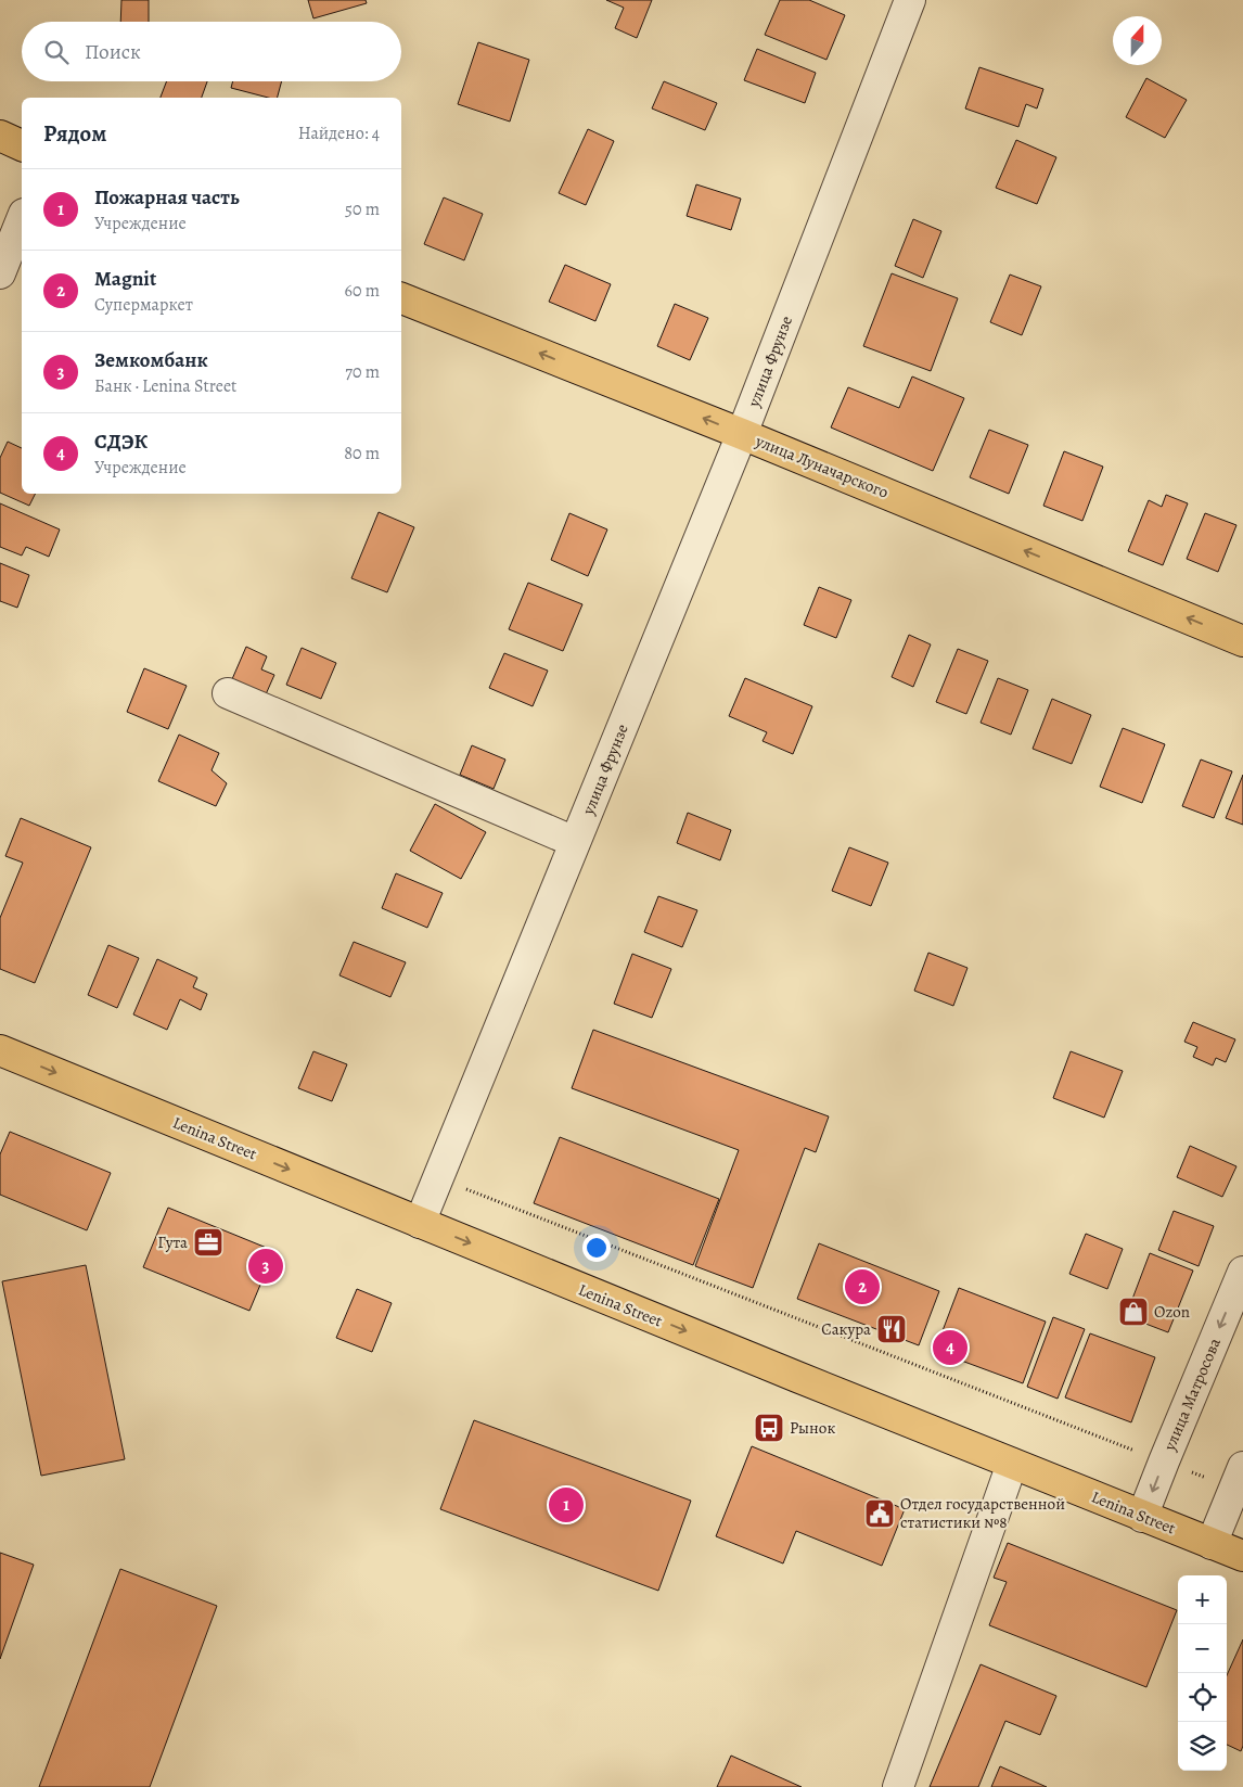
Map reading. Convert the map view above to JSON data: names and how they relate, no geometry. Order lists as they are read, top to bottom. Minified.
{"streets":{"main road":["улица Луначарского","Lenina Street"],"street":["улица Фрунзе","улица Матросова"]},"crossings":[["улица Фрунзе","улица Луначарского"],["улица Фрунзе","Lenina Street"],["Lenina Street","улица Матросова"]],"one_way":["улица Луначарского","Lenina Street","улица Матросова"],"places":{"office":["Гута"],"shop":["Ozon"],"restaurant":["Сакура"],"bus stop":["Рынок"],"public building":["Отдел государственной статистики №8"]},"north":"top","page":{"search":"Поиск","heading":["Рядом","Найдено: 4"],"list":[{"mark":"1","name":"Пожарная часть","note":"Учреждение","value":"50 m"},{"mark":"2","name":"Magnit","note":"Супермаркет","value":"60 m"},{"mark":"3","name":"Земкомбанк","note":"Банк · Lenina Street","value":"70 m"},{"mark":"4","name":"СДЭК","note":"Учреждение","value":"80 m"}],"pins":["3","2","4","1"],"map_buttons":["+","−"]}}
